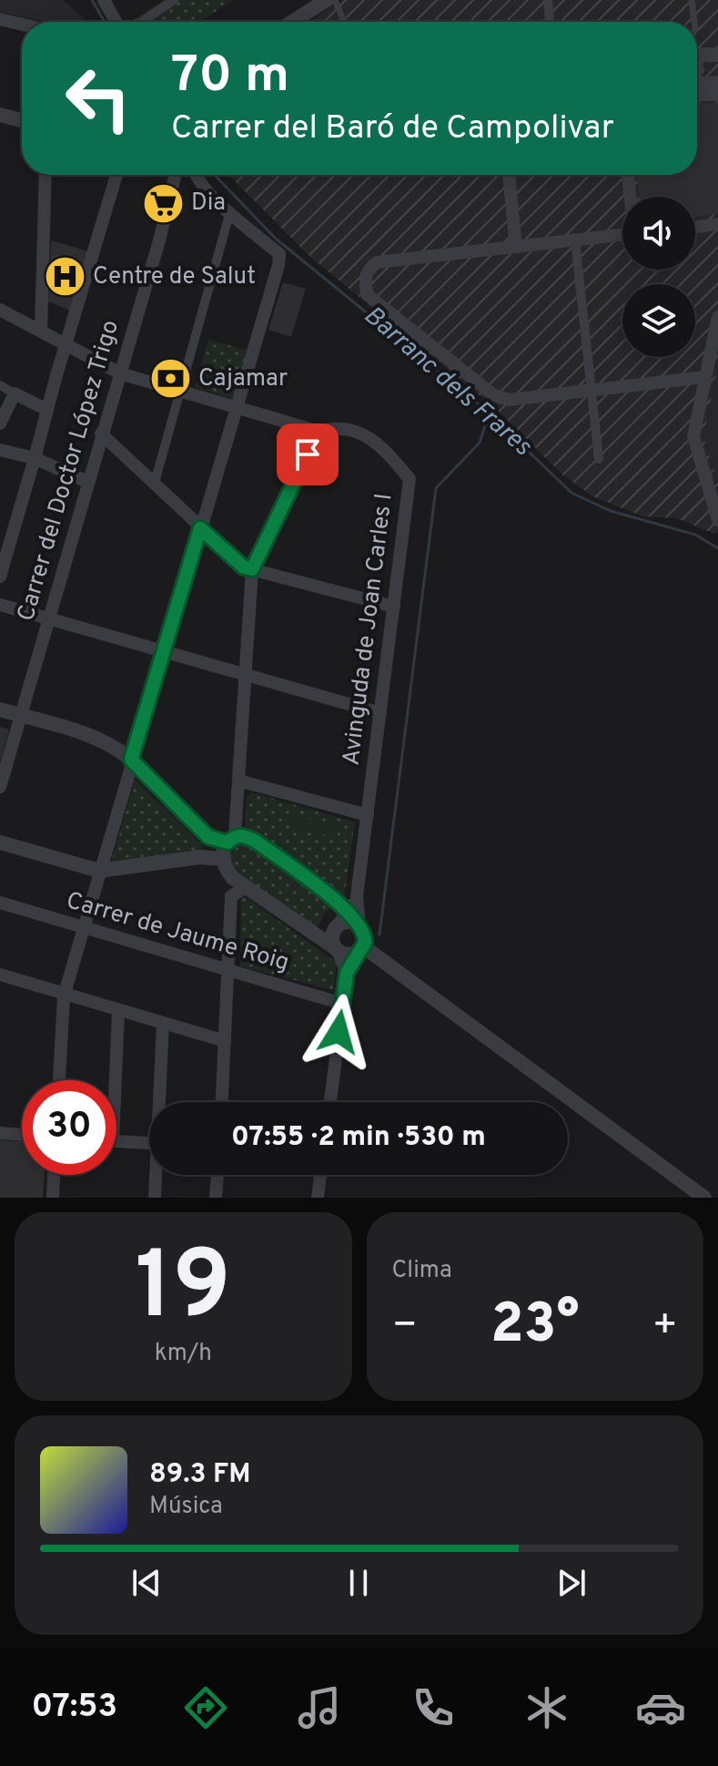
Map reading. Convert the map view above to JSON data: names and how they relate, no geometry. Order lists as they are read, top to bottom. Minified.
{"streets":{"street":["Carrer del Doctor López Trigo","Avinguda de Joan Carles I","Carrer de Jaume Roig"]},"crossings":[["Carrer del Doctor López Trigo","Avinguda de Joan Carles I"]],"water":["Barranc dels Frares"],"places":{"supermarket":["Dia"],"hospital":["Centre de Salut"],"bank":["Cajamar"]},"page":{"turn":["70 m","Carrer del Baró de Campolivar"],"limit":"30","trip":"07:55 · 2 min · 530 m","tile":[["19","km/h"],"Clima"],"heat":["−","23°","+"],"song":["89.3 FM","Música"],"tabs":"07:53"}}
